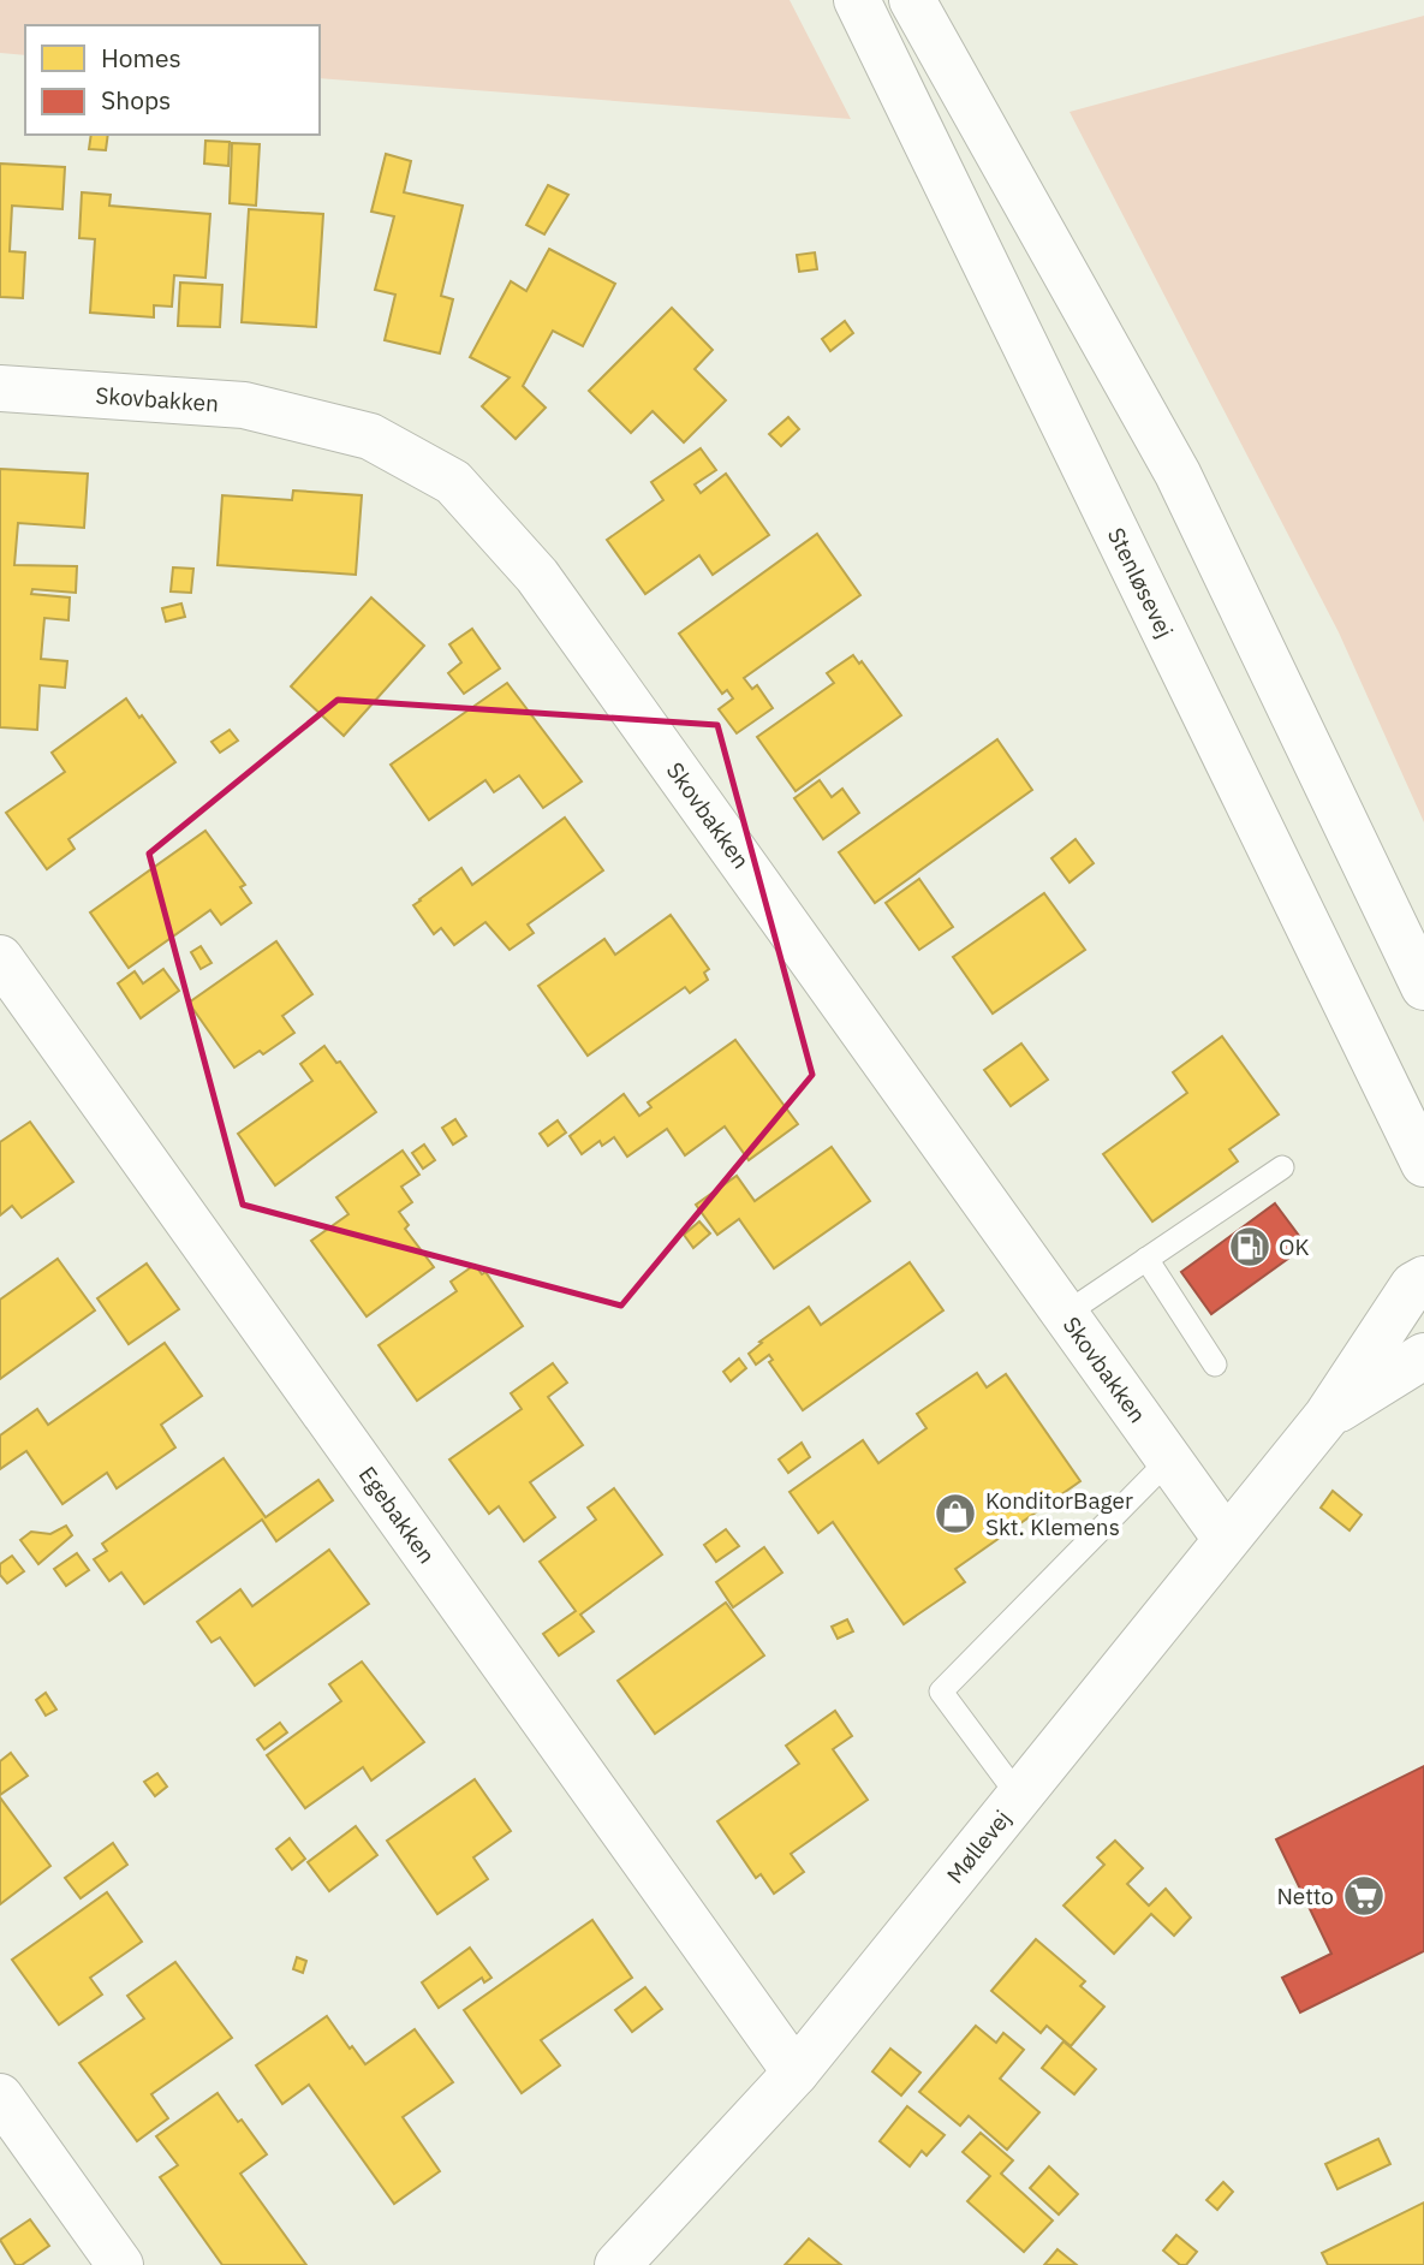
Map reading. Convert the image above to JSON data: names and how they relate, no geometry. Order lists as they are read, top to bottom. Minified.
{"streets":{"street":["Skovbakken","Stenløsevej","Egebakken","Møllevej"]},"crossings":[["Skovbakken","Møllevej"],["Egebakken","Møllevej"]],"places":{"fuel station":["OK"],"shop":["KonditorBager Skt. Klemens"],"supermarket":["Netto"]},"legend":["Homes","Shops"]}
